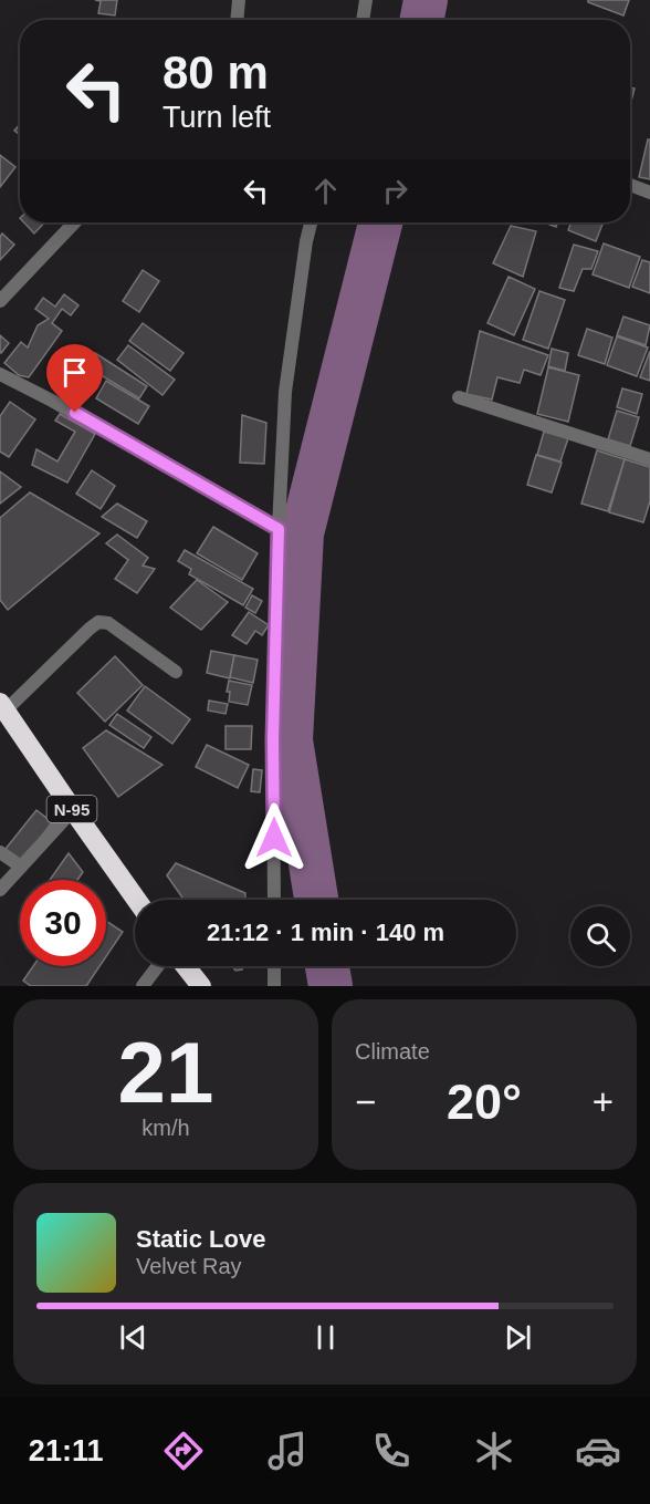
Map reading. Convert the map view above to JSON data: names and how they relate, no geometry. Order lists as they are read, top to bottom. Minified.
{"streets":{"highway":["N-95"]},"page":{"turn":["80 m","Turn left"],"limit":"30","trip":"21:12 · 1 min · 140 m","tile":[["21","km/h"],"Climate"],"heat":["−","20°","+"],"song":["Static Love","Velvet Ray"],"tabs":"21:11"}}
